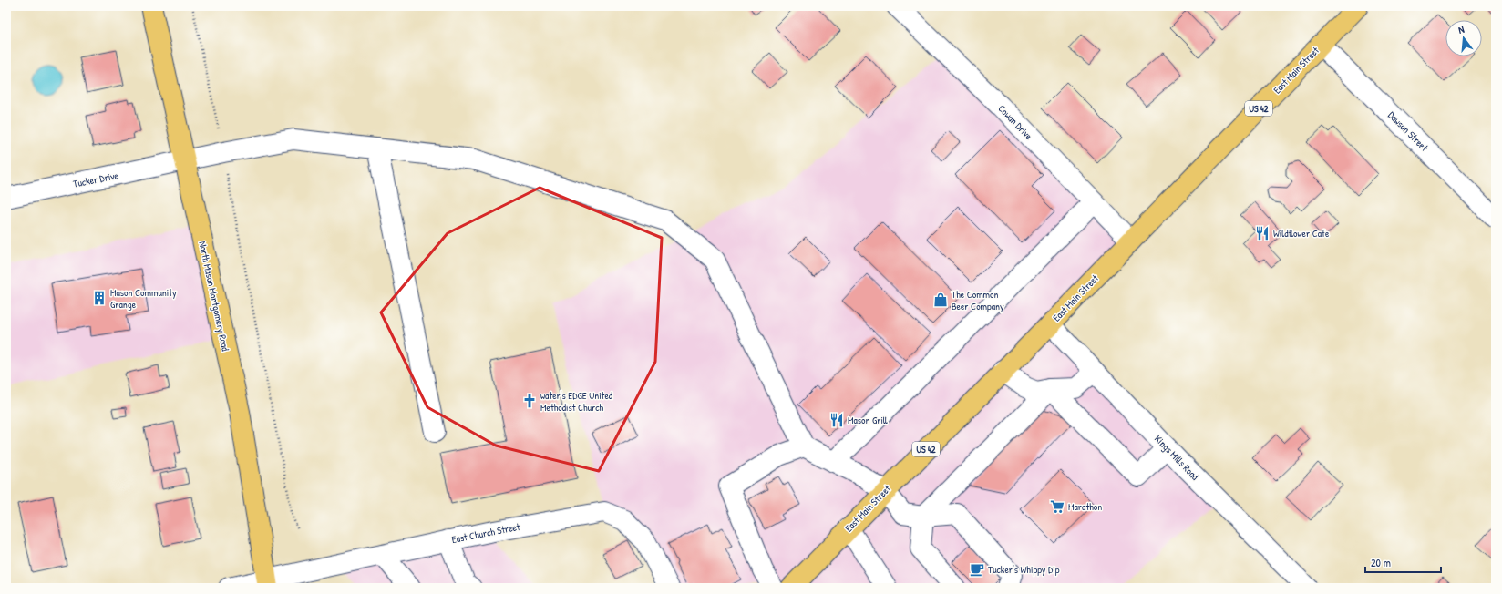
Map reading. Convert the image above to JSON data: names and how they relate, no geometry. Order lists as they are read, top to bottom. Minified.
{"streets":{"main road":["East Main Street","US 42","North Mason Montgomery Road"],"street":["Cowan Drive","Dawson Street","Tucker Drive","Kings Mills Road","East Church Street"]},"crossings":[["East Main Street","Cowan Drive"],["East Main Street","Dawson Street"],["East Main Street","Kings Mills Road"],["Tucker Drive","North Mason Montgomery Road"],["North Mason Montgomery Road","East Church Street"]],"places":{"restaurant":["Wildflower Cafe","Mason Grill"],"building":["Mason Community Grange"],"shop":["The Common Beer Company"],"church":["water's EDGE United Methodist Church"],"supermarket":["Marathon"],"cafe":["Tucker's Whippy Dip"]},"scale_bar":"20 m","north":"top"}
